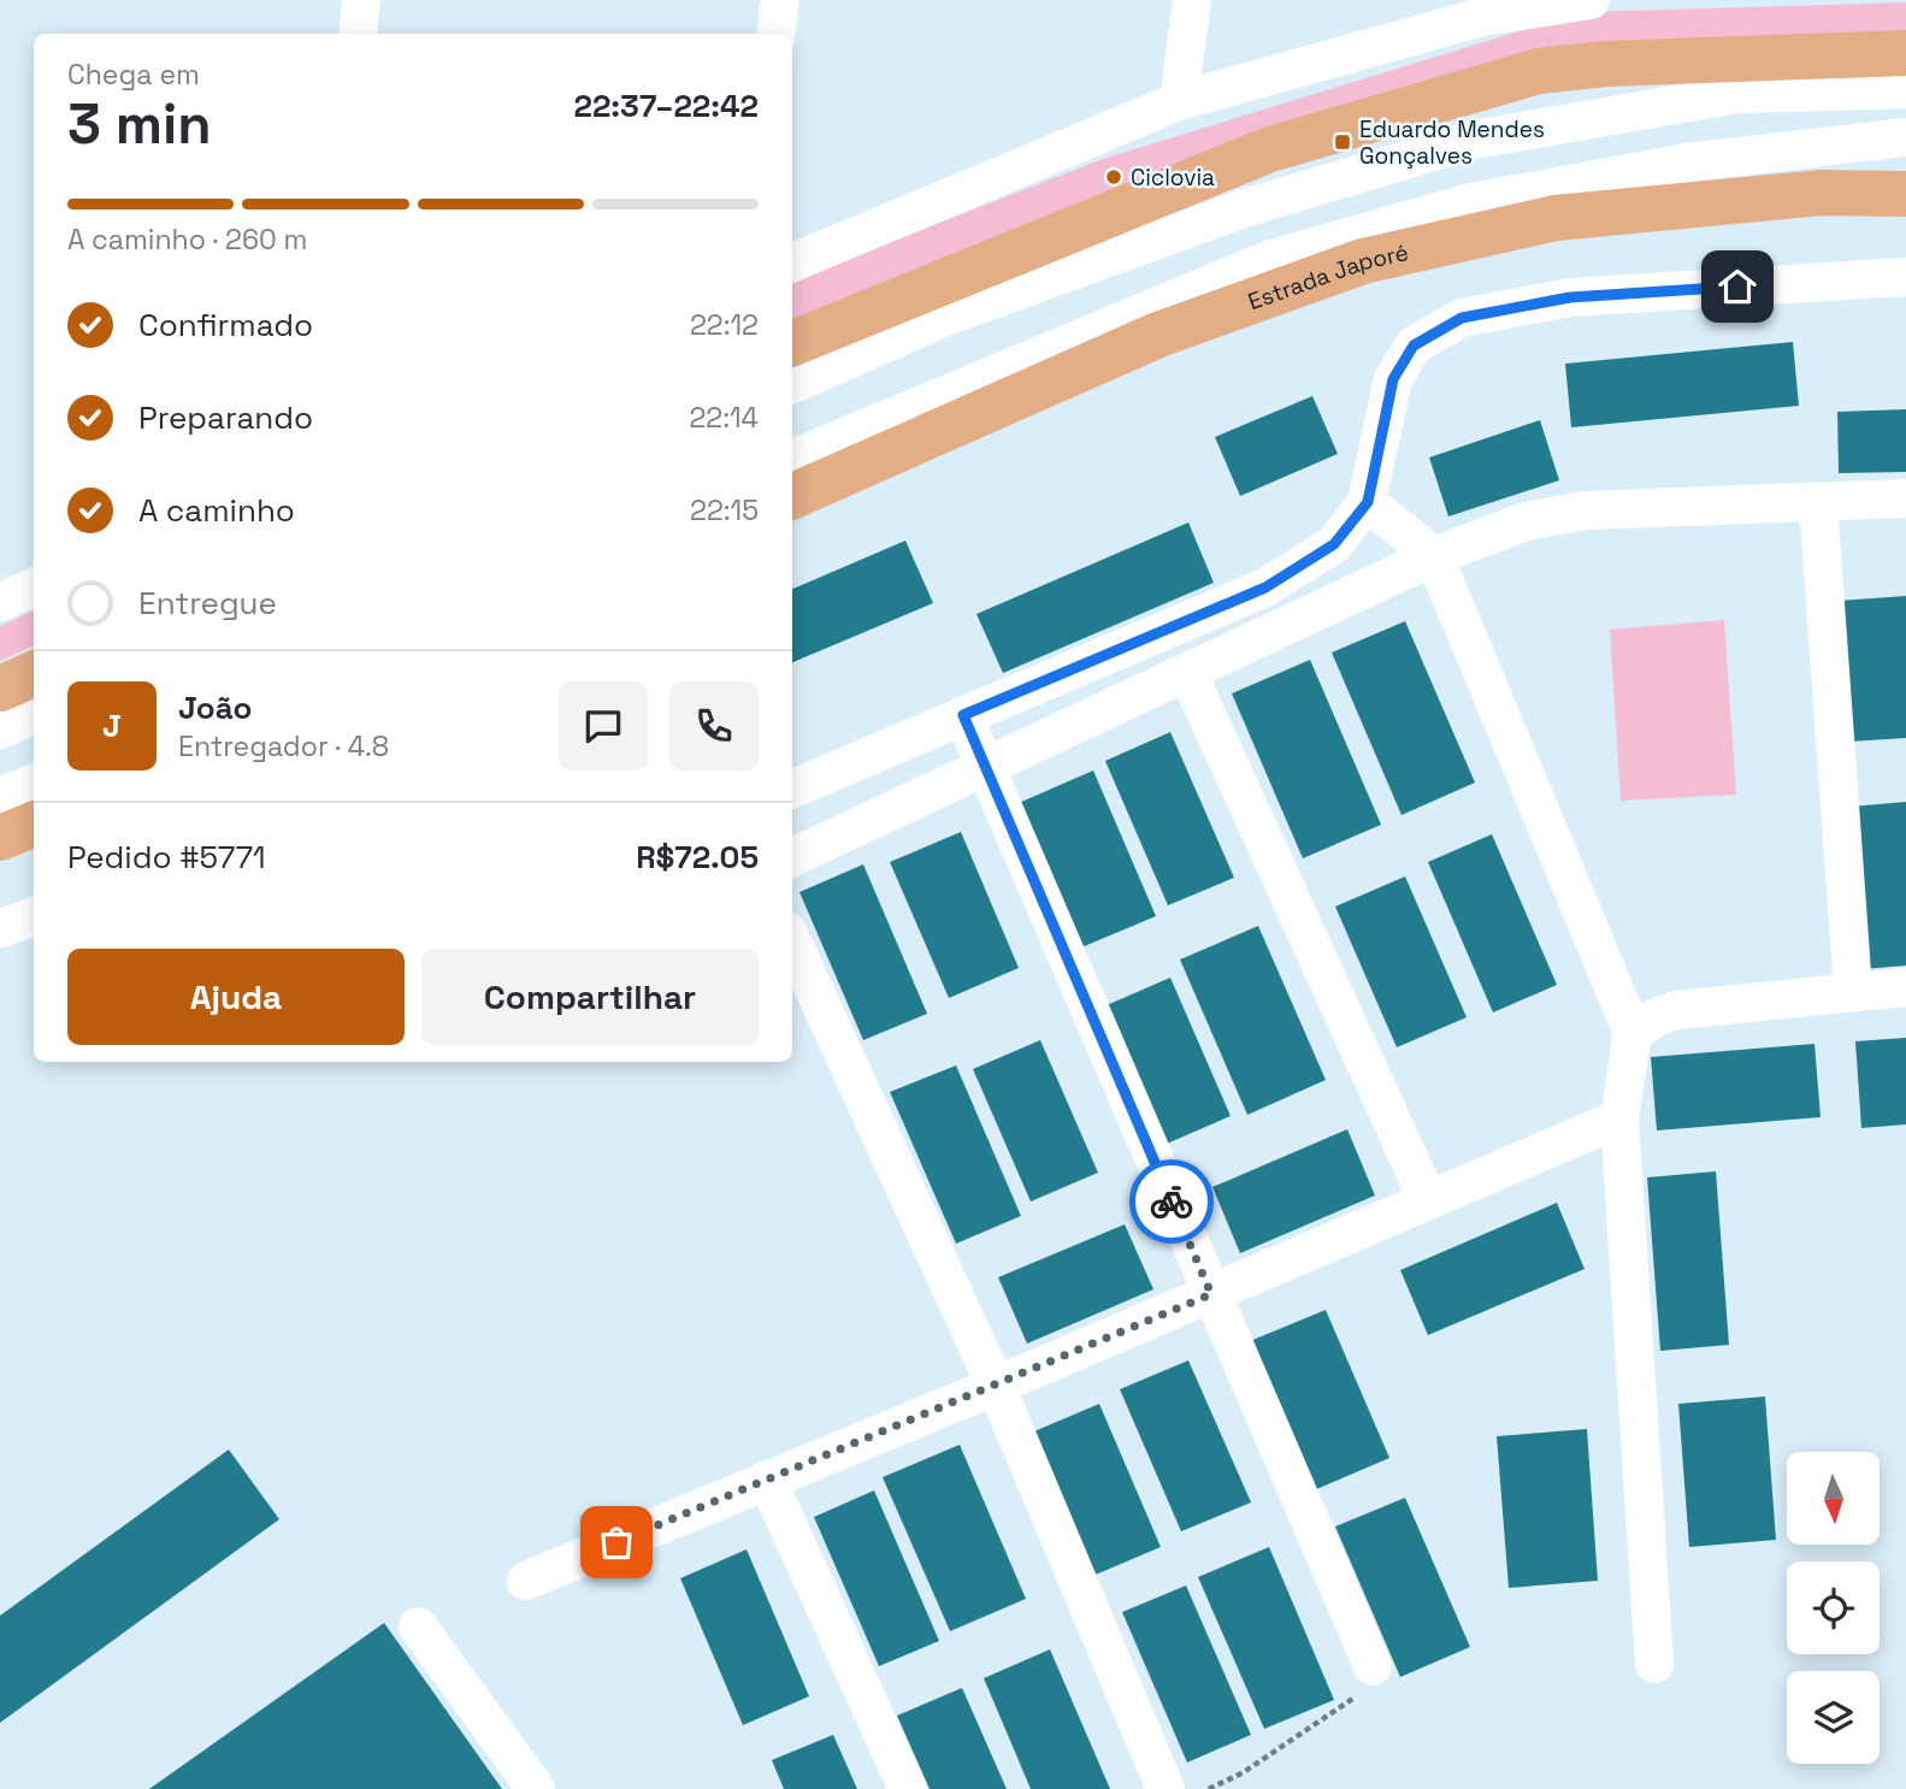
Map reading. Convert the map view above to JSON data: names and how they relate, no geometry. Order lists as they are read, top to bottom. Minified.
{"streets":{"main road":["Estrada Japoré"]},"places":{"transit":["Eduardo Mendes Gonçalves"],"other":["Ciclovia"]},"north":"bottom","page":{"heading":["3 min","Chega em","22:37–22:42"],"panel":["João","Entregador · 4.8","Pedido #5771","R$72.05"],"bar":"A caminho · 260 m","list":[["Confirmado","22:12"],["Preparando","22:14"],["A caminho","22:15"],"Entregue"],"round":"J","buttons":["Ajuda","Compartilhar"]}}
